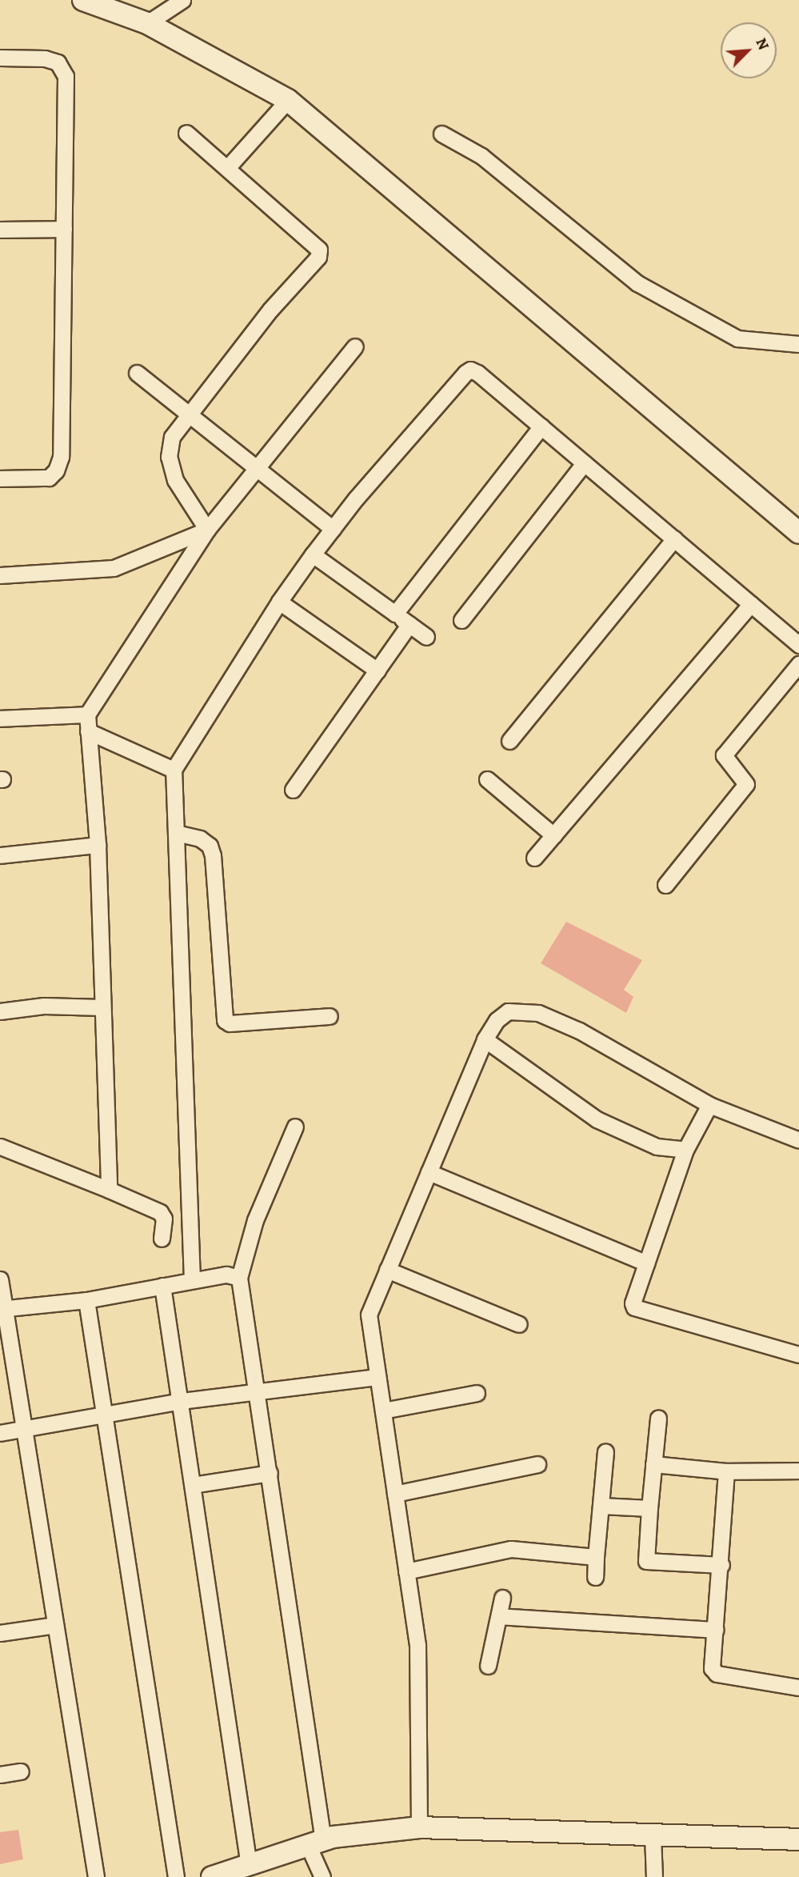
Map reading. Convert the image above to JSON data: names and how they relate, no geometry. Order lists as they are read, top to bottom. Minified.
{"north":"top right"}
